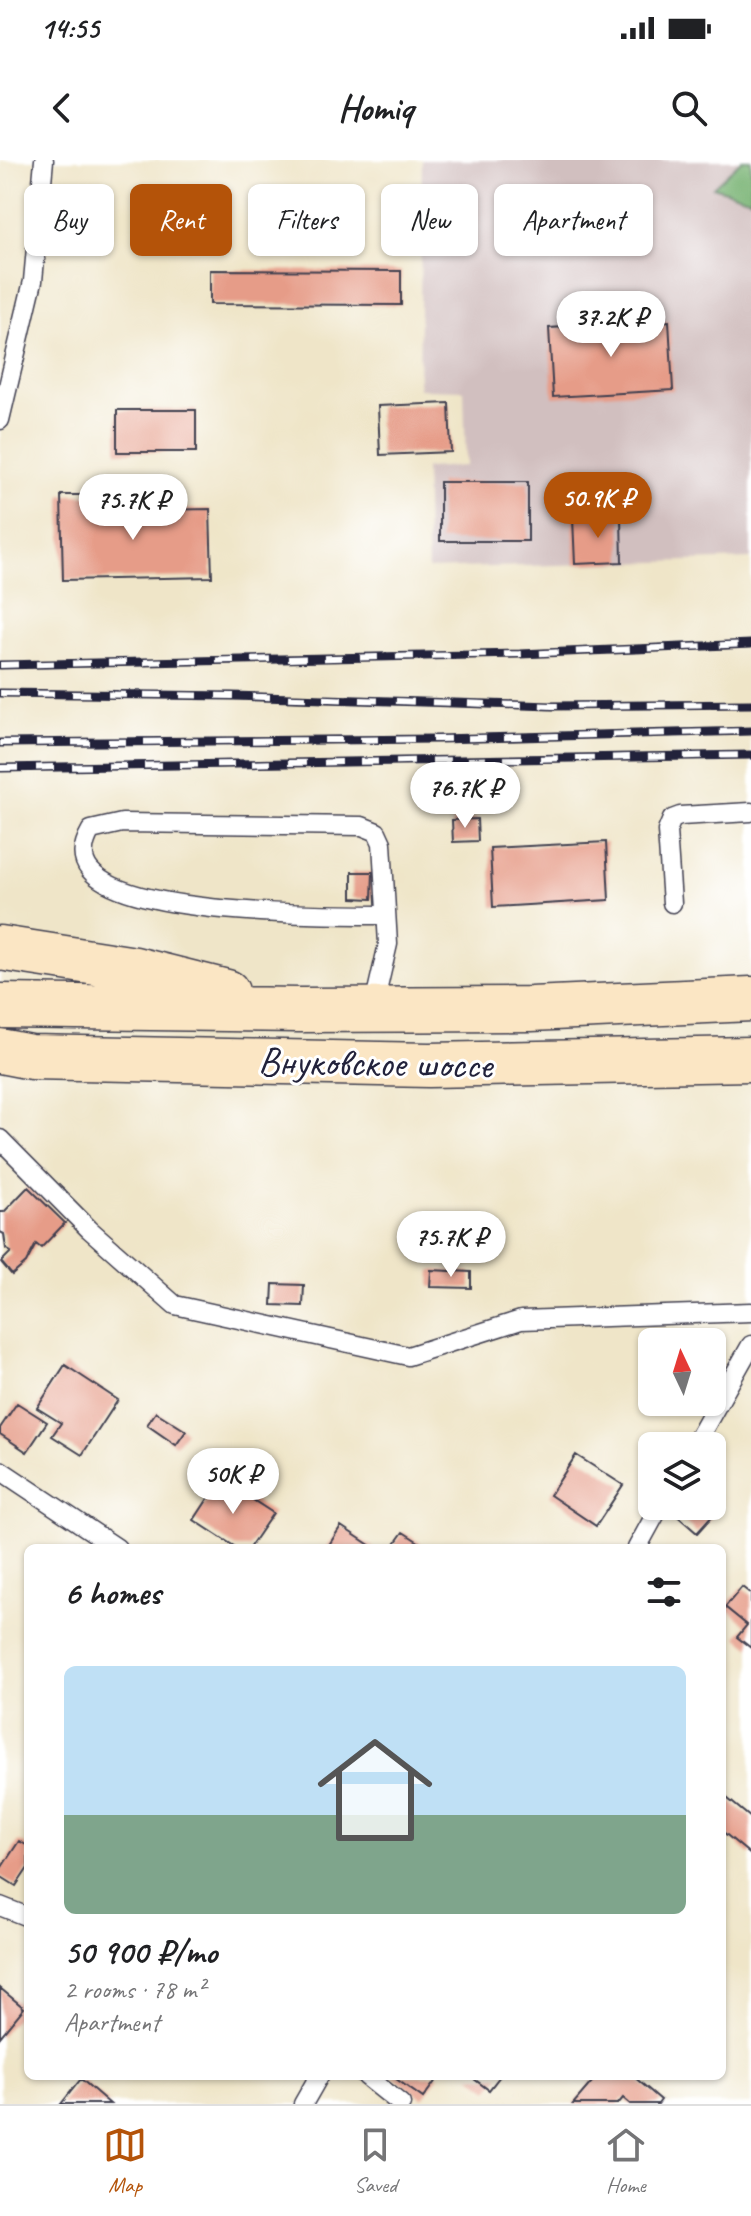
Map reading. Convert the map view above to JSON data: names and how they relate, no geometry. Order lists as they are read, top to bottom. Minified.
{"streets":{"main road":["Внуковское шоссе"]},"north":"top","page":{"status":"14:55","header":"Homiq","chip":["Buy","Rent","Filters","New","Apartment"],"price":["37.2K ₽","50.9K ₽","75.7K ₽","76.7K ₽","75.7K ₽","50K ₽"],"heading":"6 homes","list":[{"name":"50 900 ₽/mo","note":"2 rooms · 78 m² · Apartment"}],"tabs":["Map","Saved","Home"]}}
